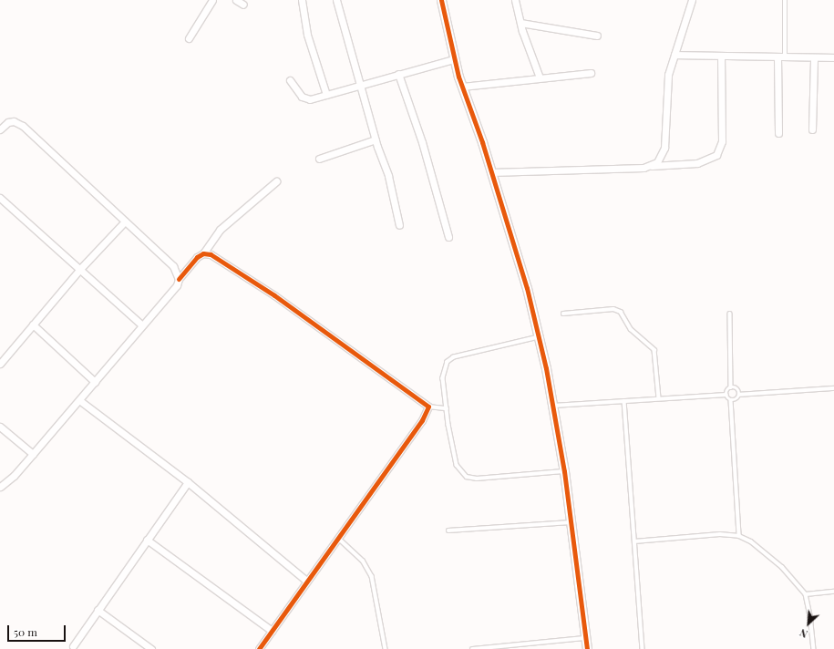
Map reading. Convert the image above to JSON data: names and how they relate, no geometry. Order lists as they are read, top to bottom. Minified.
{"scale_bar":"50 m","north":"bottom left"}
